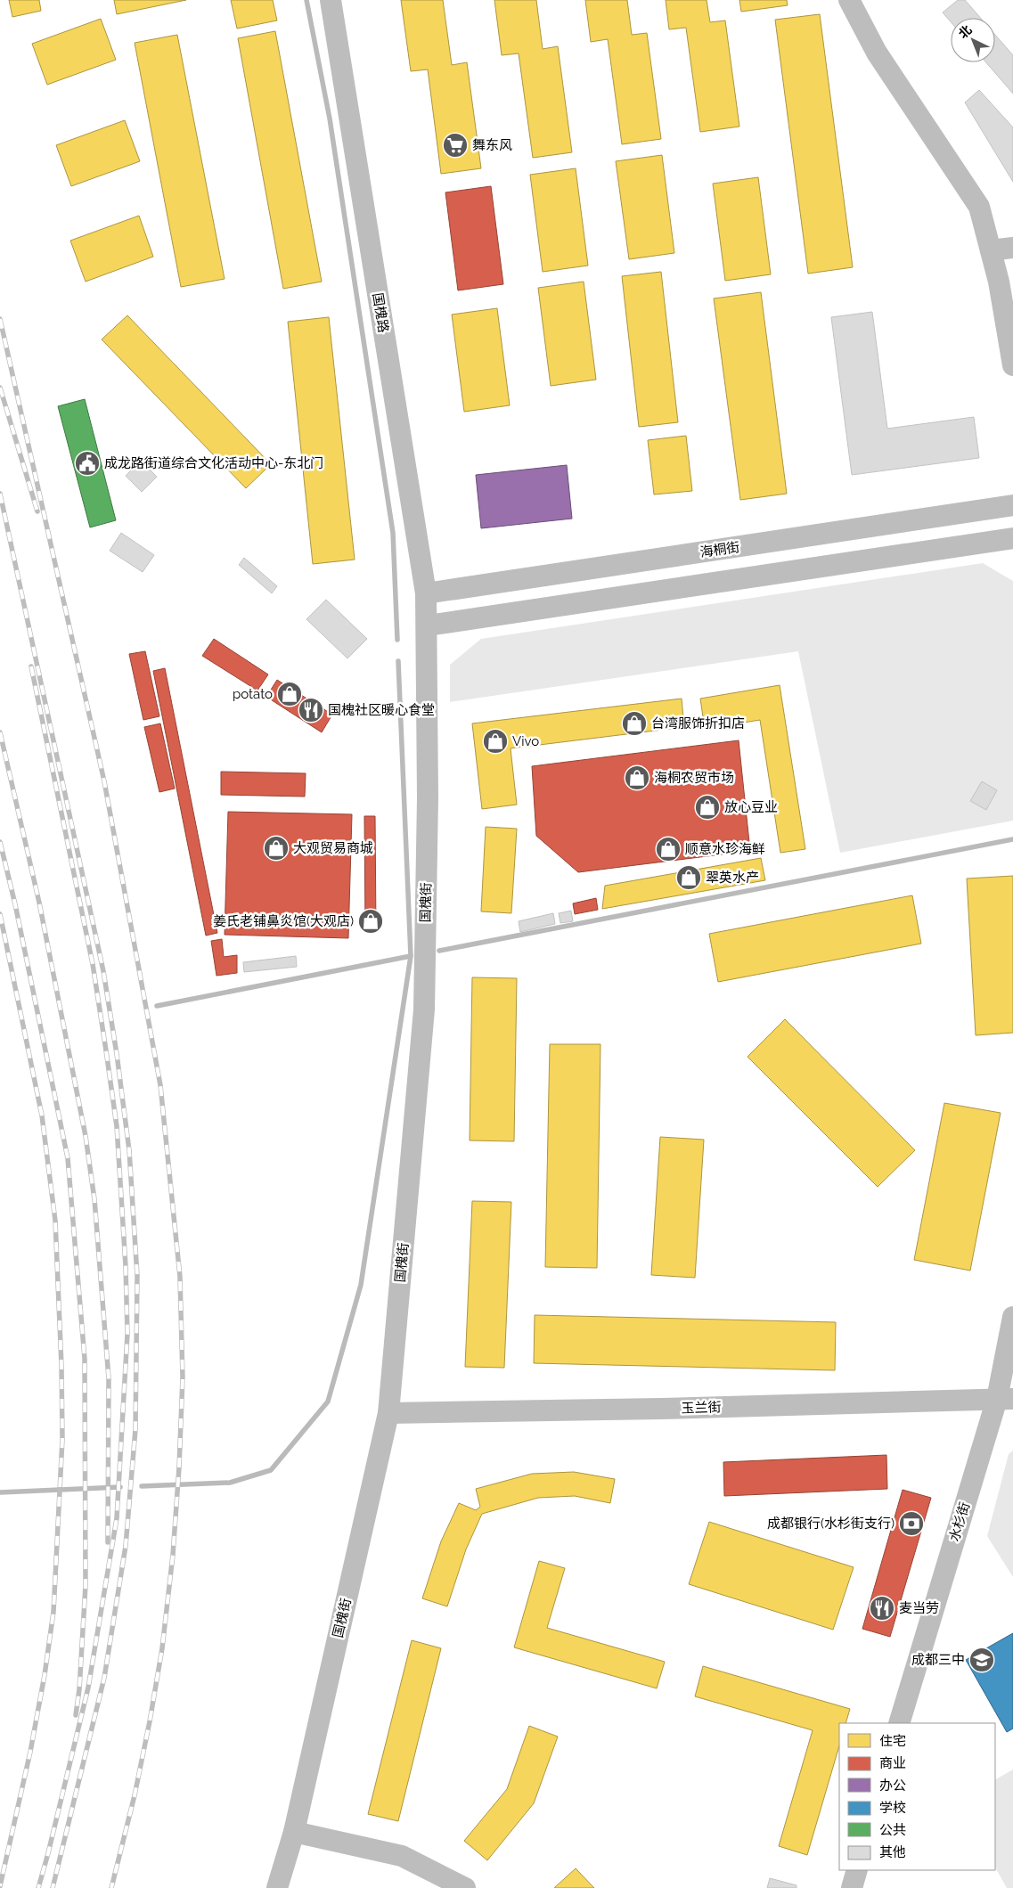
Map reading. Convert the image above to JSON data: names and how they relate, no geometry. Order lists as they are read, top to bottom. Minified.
{"streets":{"street":["国槐路","海桐街","国槐街","玉兰街","水杉街"]},"crossings":[["国槐路","海桐街"],["国槐路","国槐街"],["国槐街","玉兰街"],["玉兰街","水杉街"]],"places":{"supermarket":["舞东风"],"public building":["成龙路街道综合文化活动中心-东北门"],"shop":["potato","台湾服饰折扣店","Vivo","海桐农贸市场","放心豆业","大观贸易商城","顺意水珍海鲜","翠英水产","姜氏老铺鼻炎馆(大观店)"],"restaurant":["国槐社区暖心食堂","麦当劳"],"bank":["成都银行(水杉街支行)"],"school or university":["成都三中"]},"legend":["住宅","商业","办公","学校","公共","其他"],"north":"top left"}
